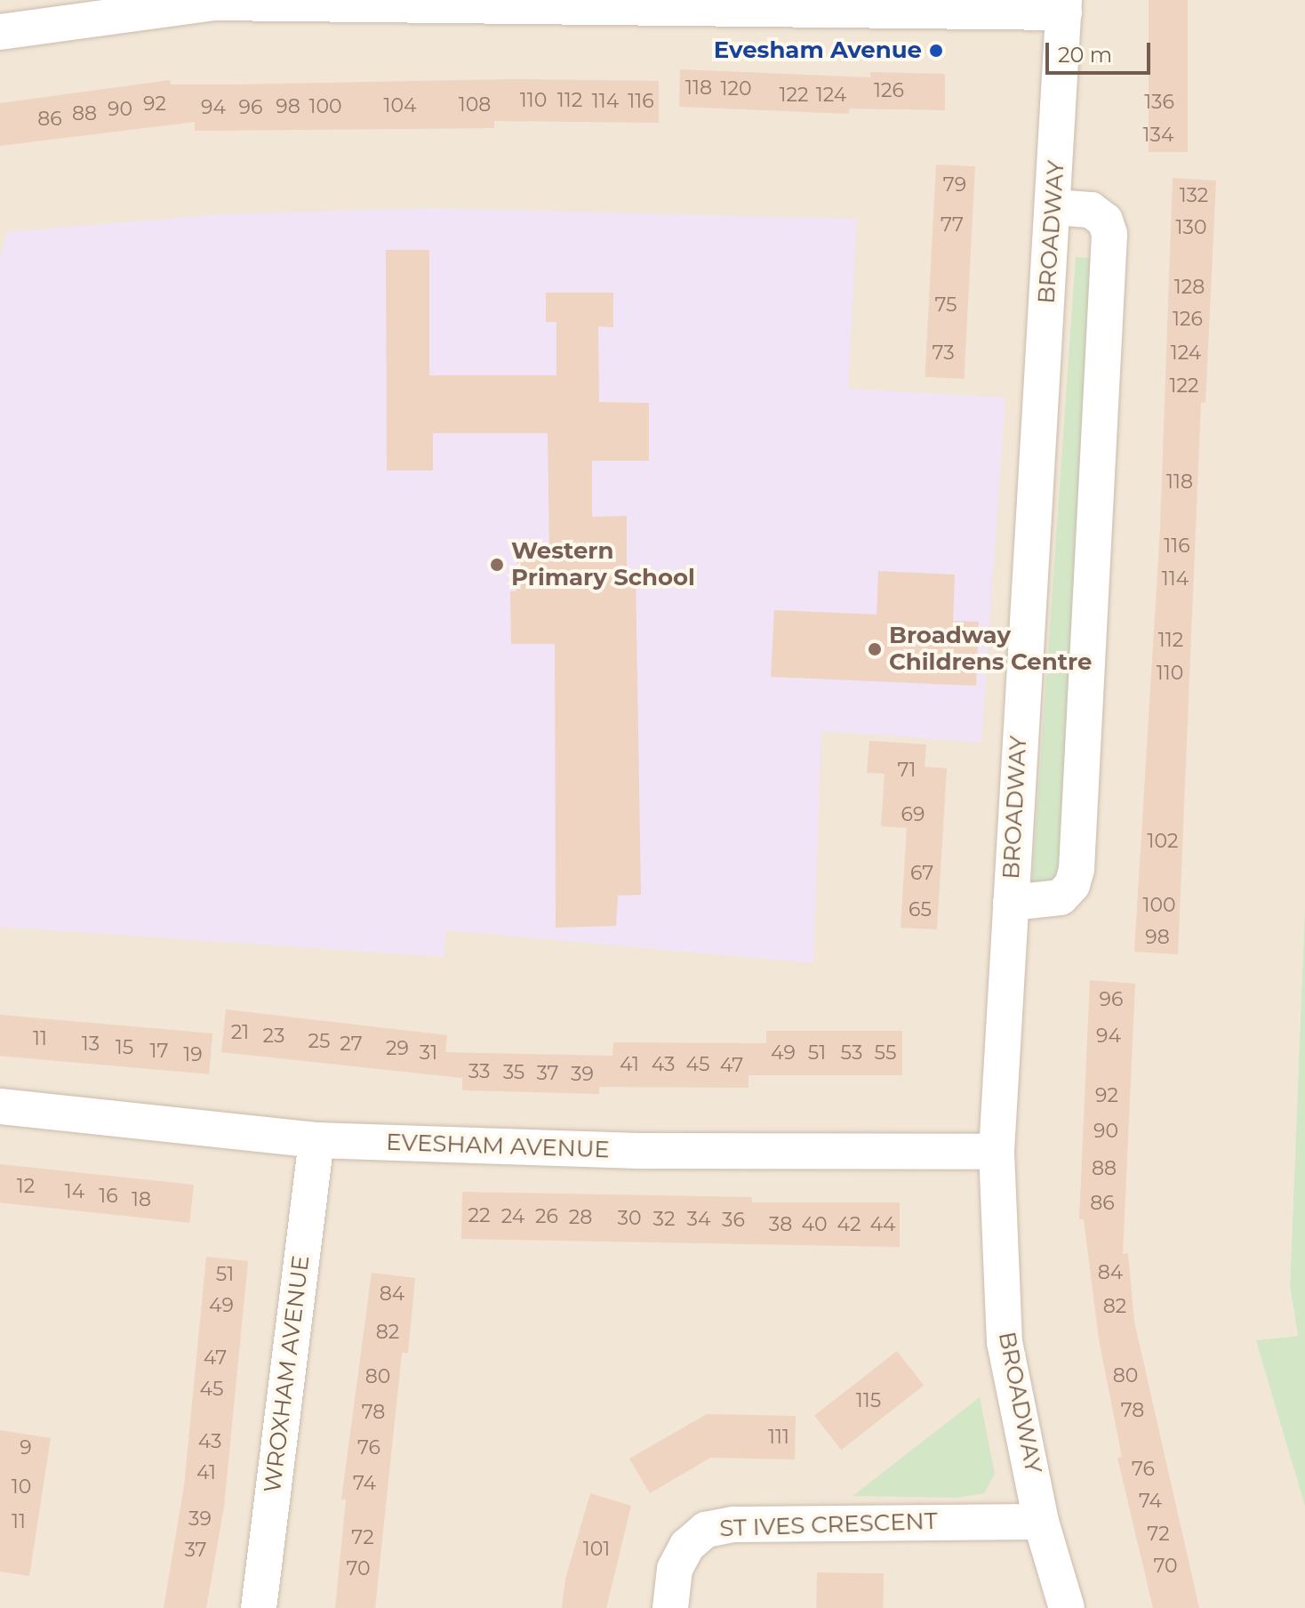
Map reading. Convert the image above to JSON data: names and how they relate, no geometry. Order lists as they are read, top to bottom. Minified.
{"streets":{"street":["BROADWAY","EVESHAM AVENUE","WROXHAM AVENUE","ST IVES CRESCENT"]},"crossings":[["BROADWAY","EVESHAM AVENUE"],["BROADWAY","ST IVES CRESCENT"],["EVESHAM AVENUE","WROXHAM AVENUE"]],"places":["Evesham Avenue","Western Primary School","Broadway Childrens Centre"],"house_numbers":["118","120","126","122","124","110","112","114","116","136","92","108","104","98","100","94","96","90","88","86","134","79","132","77","130","128","75","126","73","124","122","118","116","114","112","110","71","69","102","67","100","65","98","96","21","23","94","11","25","13","27","15","29","17","31","49","51","53","55","19","41","43","45","47","33","35","37","39","92","90","88","12","14","16","18","86","22","24","26","28","30","32","34","36","38","40","42","44","84","51","84","49","82","82","47","80","80","45","115","78","78","111","43","9","76","76","41","74","10","74","39","11","72","72","101","37","70","70"],"scale_bar":"20 m"}
